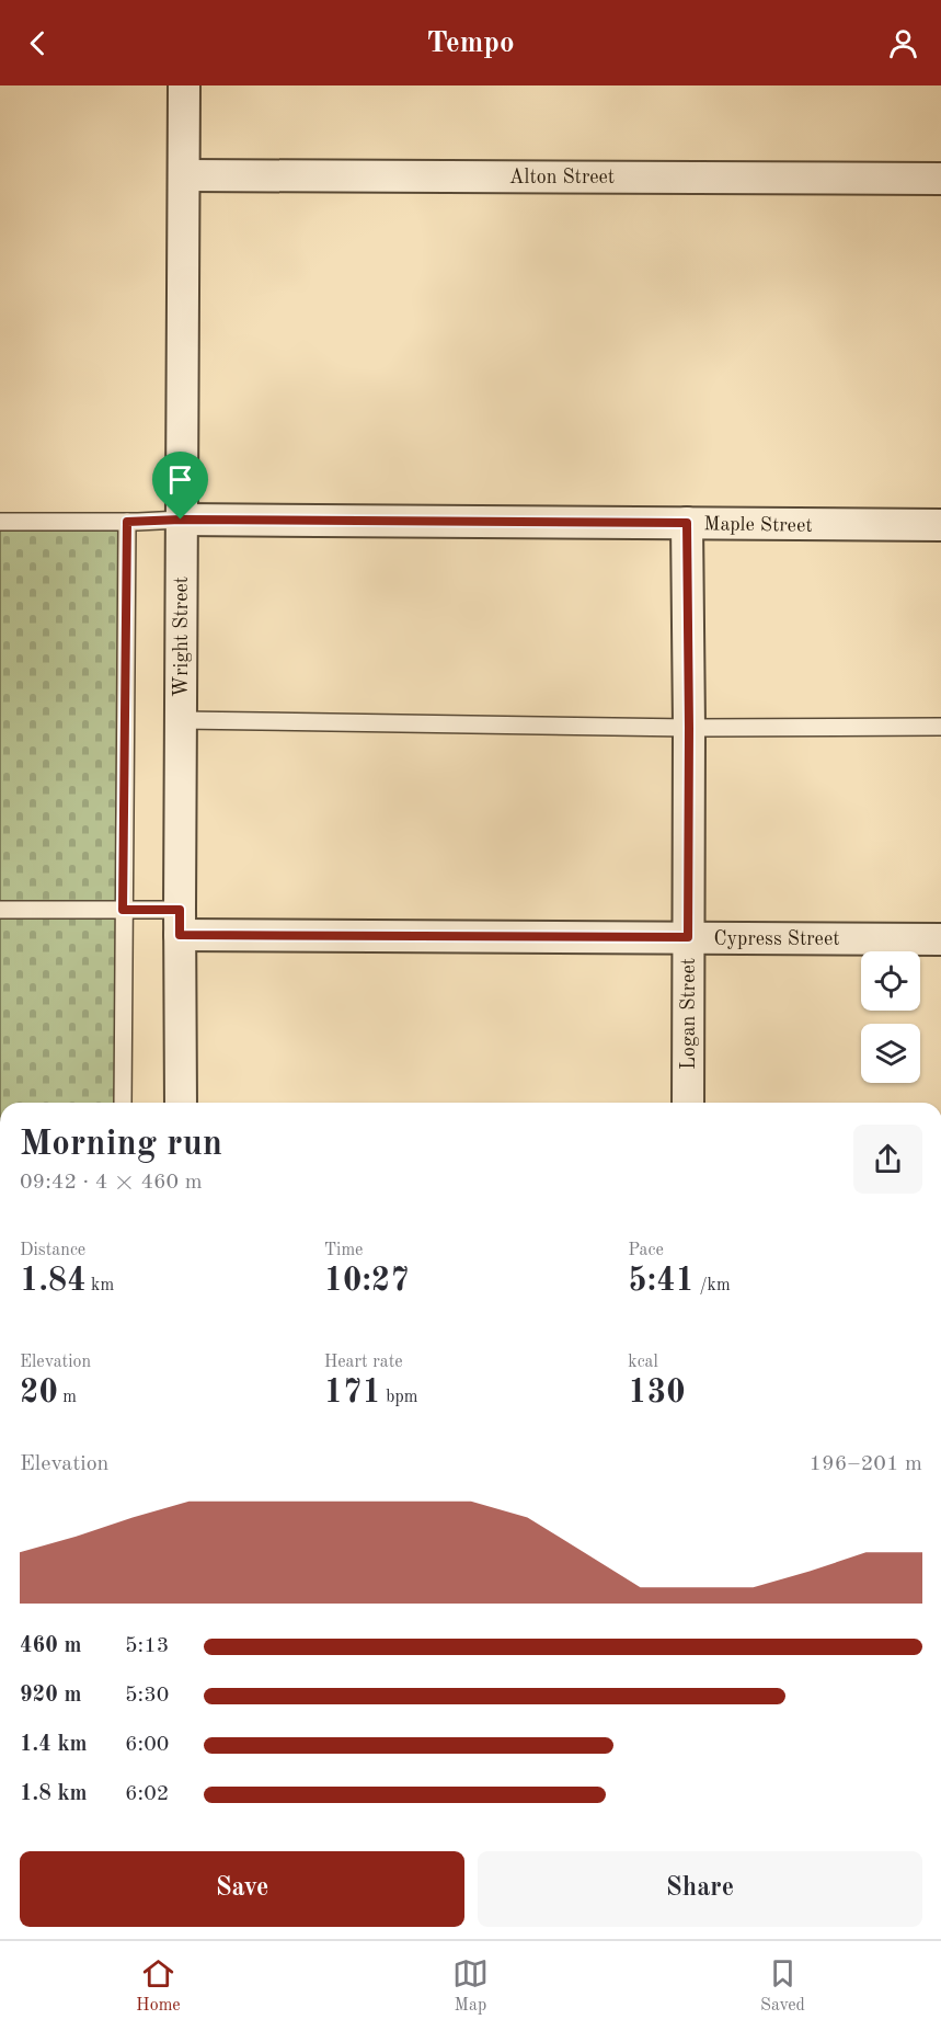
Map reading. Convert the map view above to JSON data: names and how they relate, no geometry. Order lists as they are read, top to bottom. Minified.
{"streets":{"street":["Alton Street","Maple Street","Wright Street","Cypress Street","Logan Street"]},"crossings":[["Alton Street","Wright Street"],["Maple Street","Wright Street"],["Maple Street","Logan Street"],["Wright Street","Cypress Street"],["Cypress Street","Logan Street"]],"page":{"header":"Tempo","heading":["Morning run","09:42 · 4 × 460 m"],"stats":[["Distance","1.84 km"],["Time","10:27"],["Pace","5:41 /km"],["Elevation","20 m"],["Heart rate","171 bpm"],["kcal","130"]],"chart":["Elevation","196–201 m"],"list":[{"name":"460 m","note":"5:13"},{"name":"920 m","note":"5:30"},{"name":"1.4 km","note":"6:00"},{"name":"1.8 km","note":"6:02"}],"buttons":["Save","Share"],"tabs":["Home","Map","Saved"]}}
